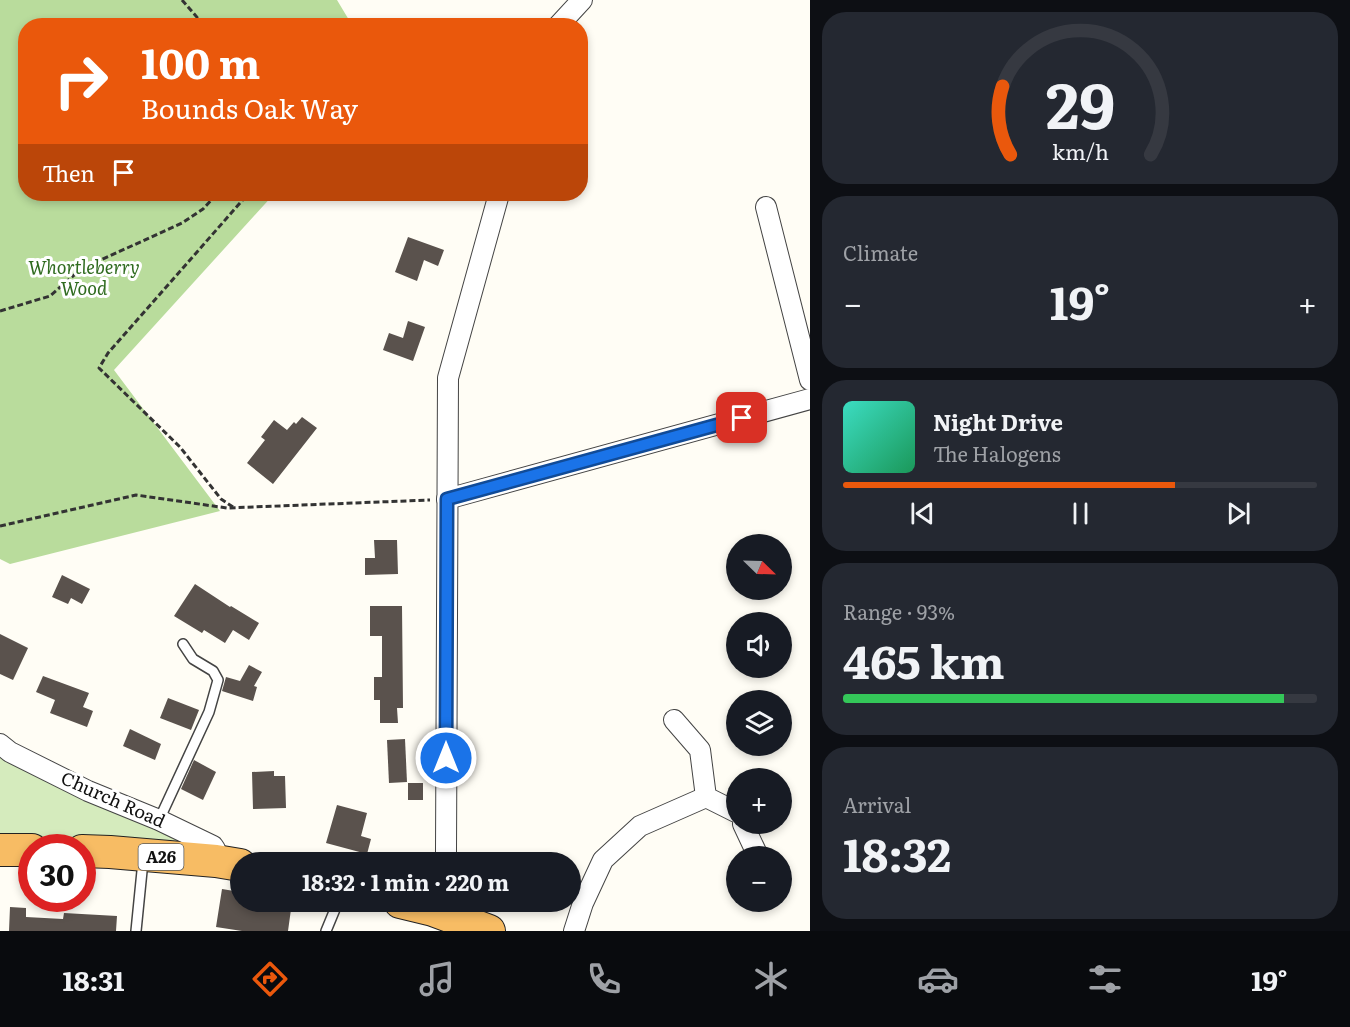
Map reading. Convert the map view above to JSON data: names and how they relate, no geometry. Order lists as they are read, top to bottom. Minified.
{"streets":{"highway":["A26"],"street":["Church Road"]},"crossings":[["Church Road","A26"]],"parks":["Whortleberry Wood"],"north":"bottom right","page":{"turn":["100 m","Bounds Oak Way"],"then":"Then","tile":["Climate",["Range · 93%","465 km"],["Arrival","18:32"]],"heat":["−","19°","+"],"song":["Night Drive","The Halogens"],"map_buttons":["+","−"],"limit":"30","trip":"18:32 · 1 min · 220 m","tabs":["18:31","19°"],"gauge":["29","km/h"]}}
